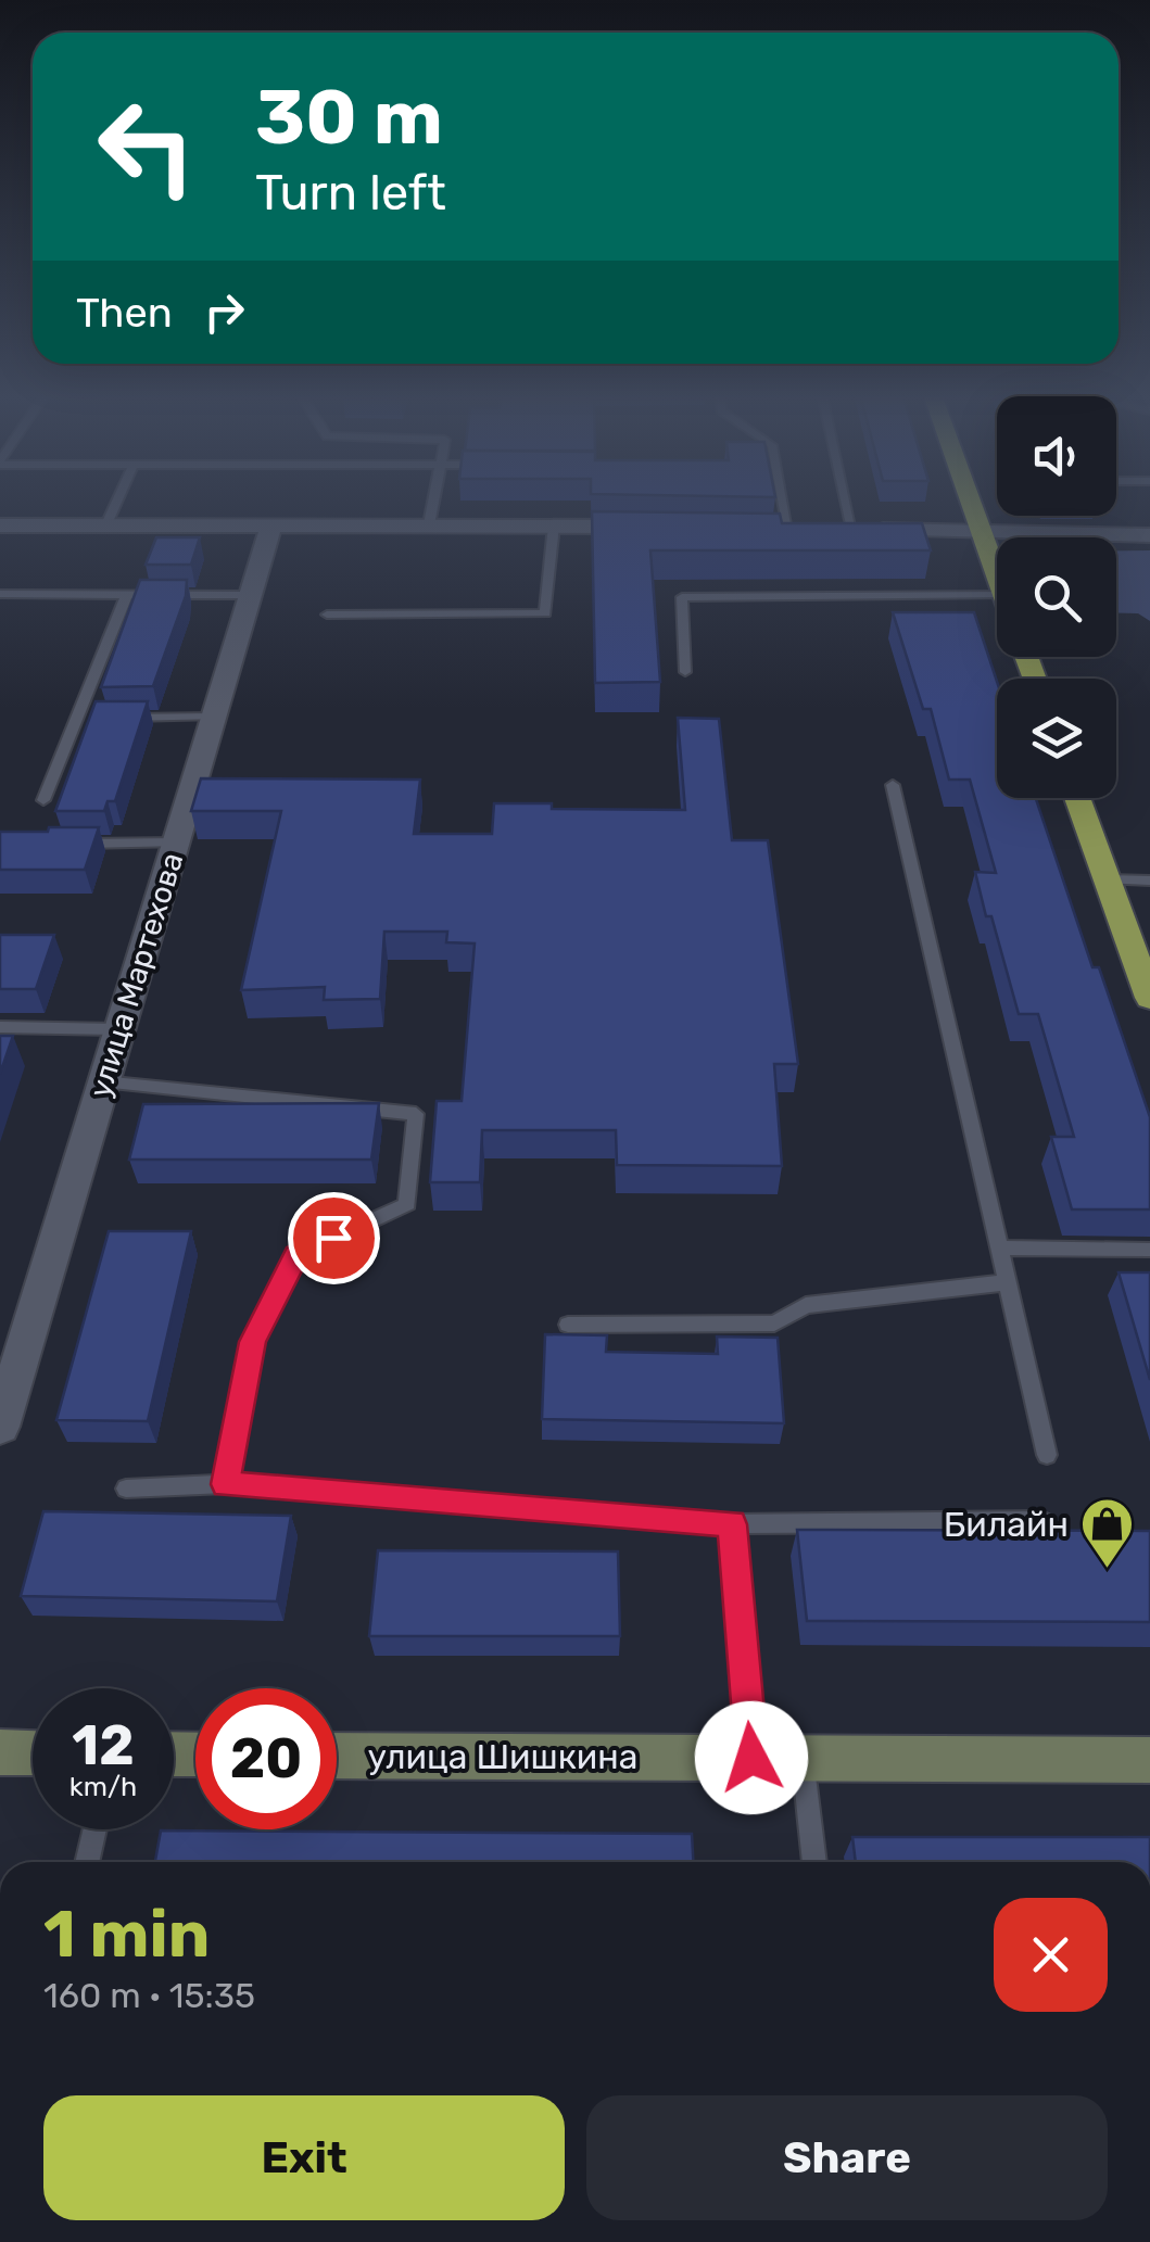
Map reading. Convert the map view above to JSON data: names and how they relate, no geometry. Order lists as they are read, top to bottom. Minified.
{"streets":{"main road":["улица Шишкина"],"street":["улица Мартехова"]},"places":{"shop":["Билайн"]},"page":{"turn":["30 m","Turn left"],"then":"Then","speed":"12 km/h","limit":"20","heading":["1 min","160 m · 15:35"],"buttons":["Exit","Share"]}}
